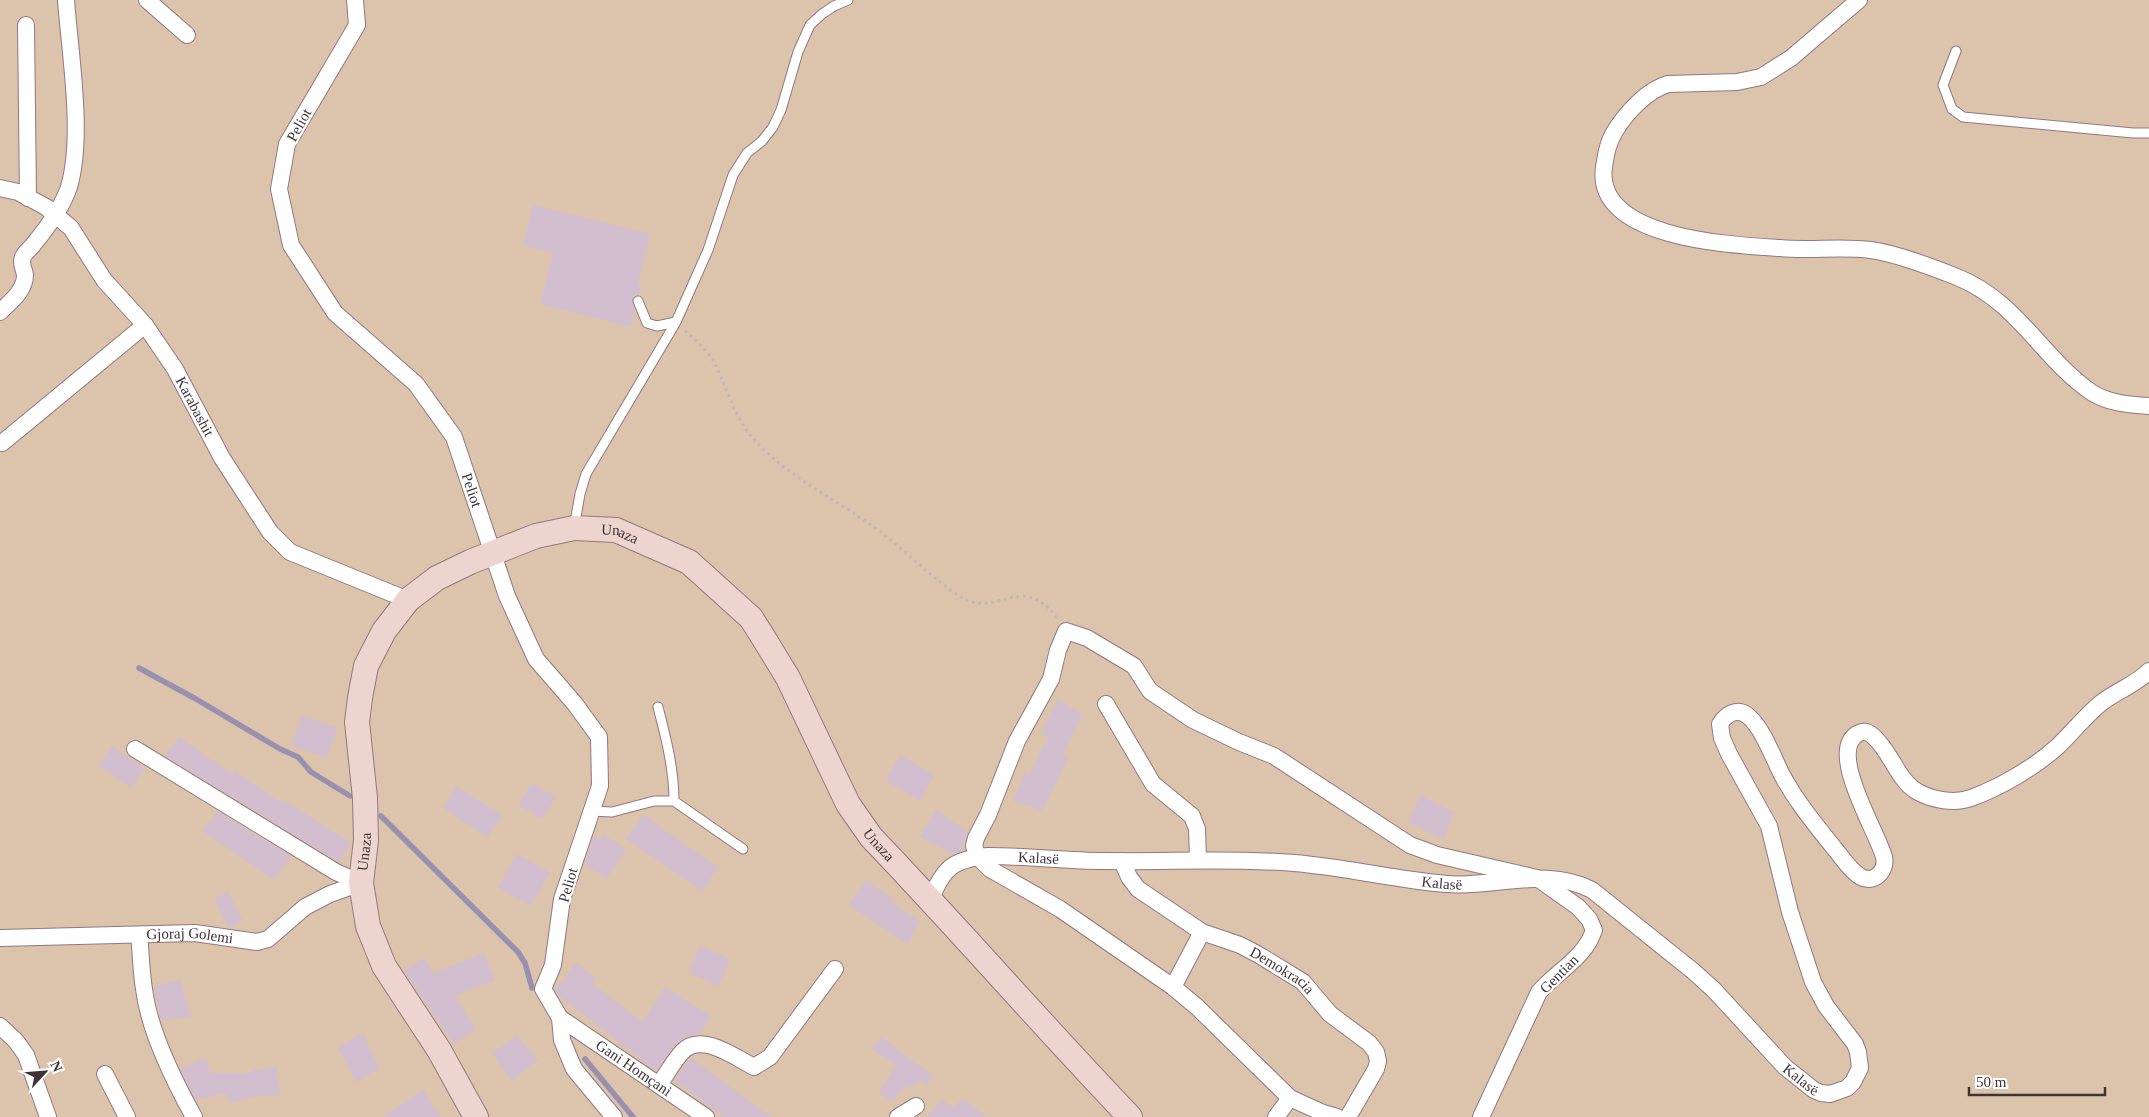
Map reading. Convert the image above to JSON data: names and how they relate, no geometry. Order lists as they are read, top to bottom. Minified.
{"streets":{"main road":["Unaza"],"street":["Peliot","Karabashit","Kalasë","Gjoraj Golemi","Demokracia","Gentian","Gani Homçani"]},"crossings":[["Peliot","Unaza"],["Peliot","Gani Homçani"],["Karabashit","Unaza"],["Unaza","Kalasë"],["Unaza","Gjoraj Golemi"],["Kalasë","Demokracia"],["Kalasë","Gentian"]],"scale_bar":"50 m","north":"top right"}
